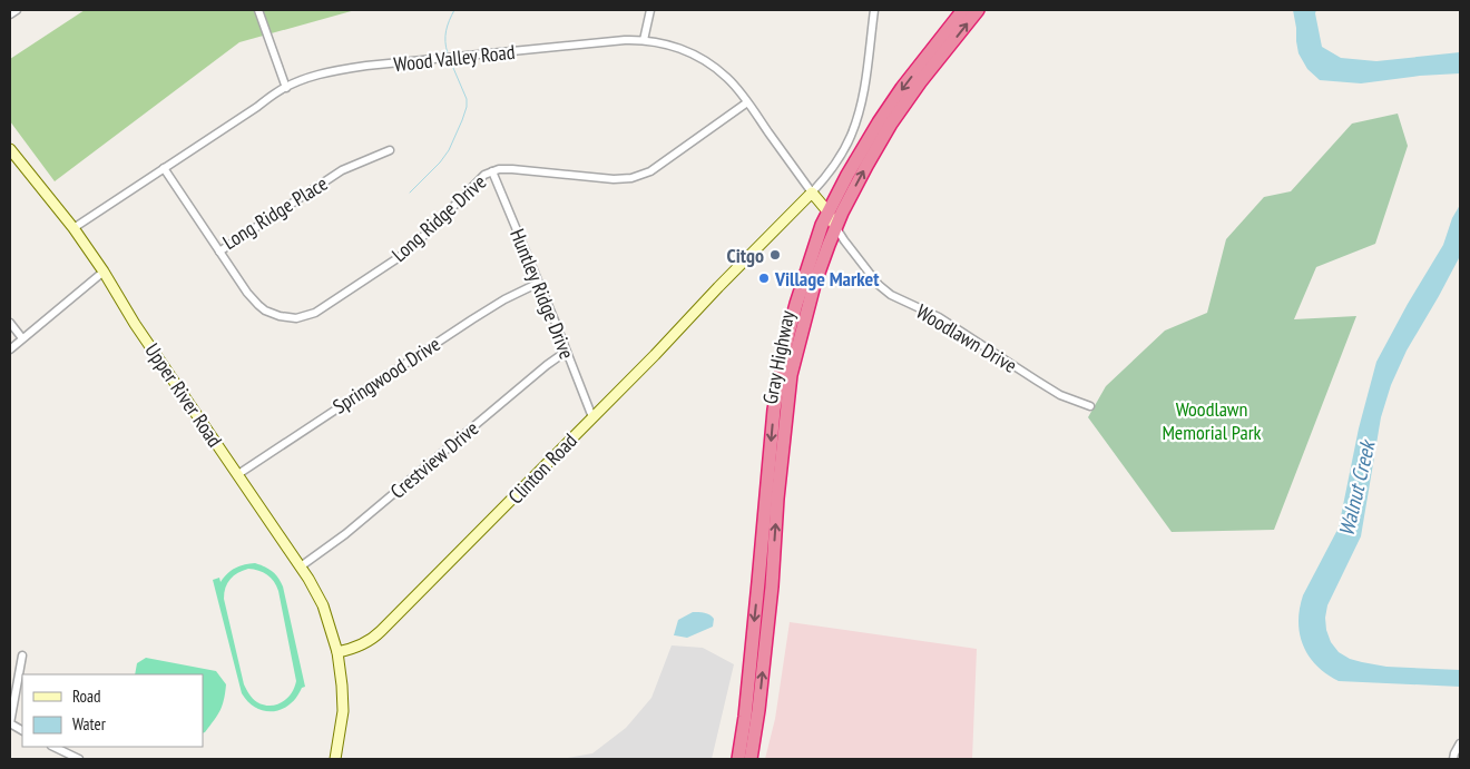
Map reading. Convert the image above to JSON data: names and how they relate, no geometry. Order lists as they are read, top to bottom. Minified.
{"streets":{"highway":["Gray Highway"],"street":["Wood Valley Road","Long Ridge Place","Long Ridge Drive","Huntley Ridge Drive","Woodlawn Drive","Springwood Drive","Upper River Road","Crestview Drive","Clinton Road"]},"crossings":[["Wood Valley Road","Long Ridge Place"],["Wood Valley Road","Long Ridge Drive"],["Wood Valley Road","Upper River Road"],["Wood Valley Road","Clinton Road"],["Long Ridge Place","Long Ridge Drive"],["Long Ridge Drive","Huntley Ridge Drive"],["Huntley Ridge Drive","Springwood Drive"],["Huntley Ridge Drive","Crestview Drive"],["Huntley Ridge Drive","Clinton Road"],["Woodlawn Drive","Gray Highway"],["Springwood Drive","Upper River Road"],["Upper River Road","Crestview Drive"],["Upper River Road","Clinton Road"]],"water":["Walnut Creek"],"parks":["Woodlawn Memorial Park"],"places":["Citgo","Village Market"],"legend":["Road","Water"]}
